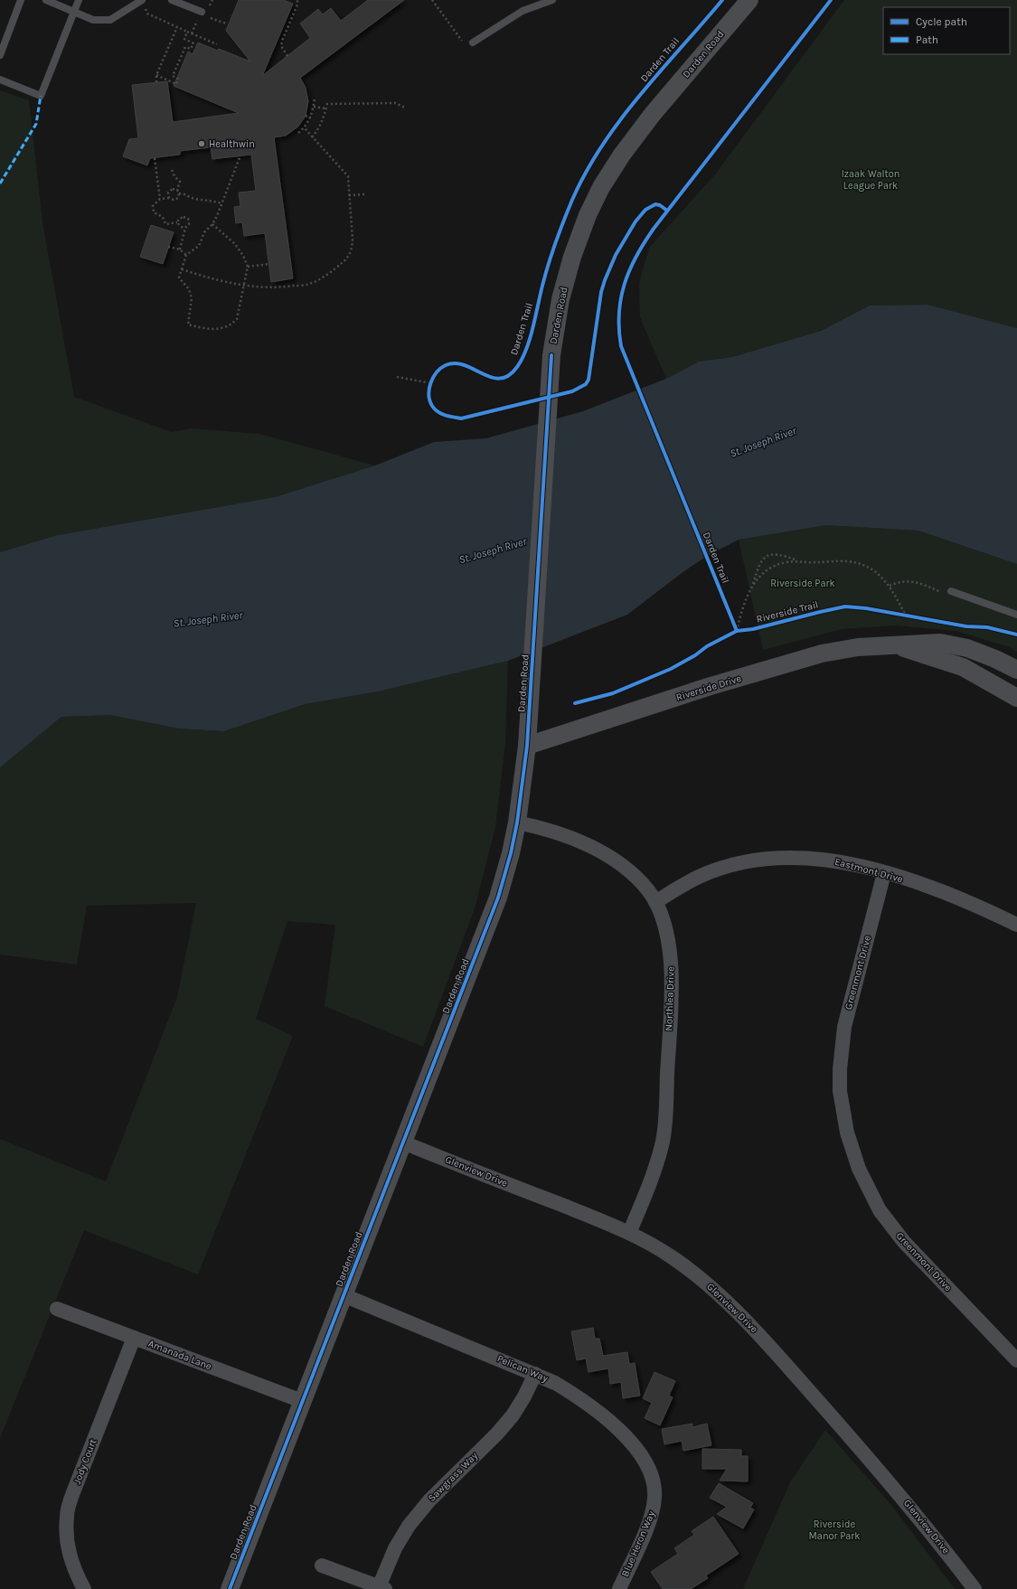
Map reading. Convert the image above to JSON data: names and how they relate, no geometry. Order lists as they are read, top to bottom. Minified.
{"streets":{"street":["Darden Road","Riverside Drive","Eastmont Drive","Greenmont Drive","Northlea Drive","Glenview Drive","Amanada Lane","Pelican Way","Jody Court","Sawgrass Way","Blue Heron Way"],"cycle path":["Darden Trail","Riverside Trail"]},"crossings":[["Darden Road","Riverside Drive"],["Darden Road","Northlea Drive"],["Darden Road","Glenview Drive"],["Darden Road","Amanada Lane"],["Darden Road","Pelican Way"],["Eastmont Drive","Greenmont Drive"],["Eastmont Drive","Northlea Drive"],["Northlea Drive","Glenview Drive"],["Amanada Lane","Jody Court"],["Pelican Way","Sawgrass Way"],["Pelican Way","Blue Heron Way"]],"water":["St. Joseph River"],"parks":["Izaak Walton League Park","Riverside Park","Riverside Manor Park"],"places":["Healthwin"],"legend":["Cycle path","Path"]}
